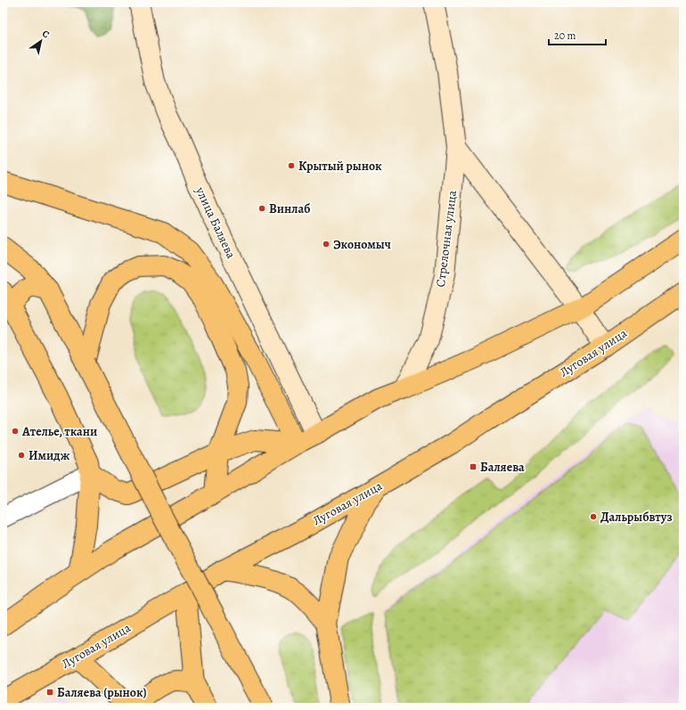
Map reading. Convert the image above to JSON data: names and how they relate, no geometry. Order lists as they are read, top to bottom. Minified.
{"streets":{"main road":["улица Баляева","Стрелочная улица","Луговая улица"]},"places":{"other":["Крытый рынок","Винлаб","Экономыч","Ателье, ткани","Имидж","Дальрыбвтуз"],"transit":["Баляева","Баляева (рынок)"]},"scale_bar":"20 m","north":"top right"}
